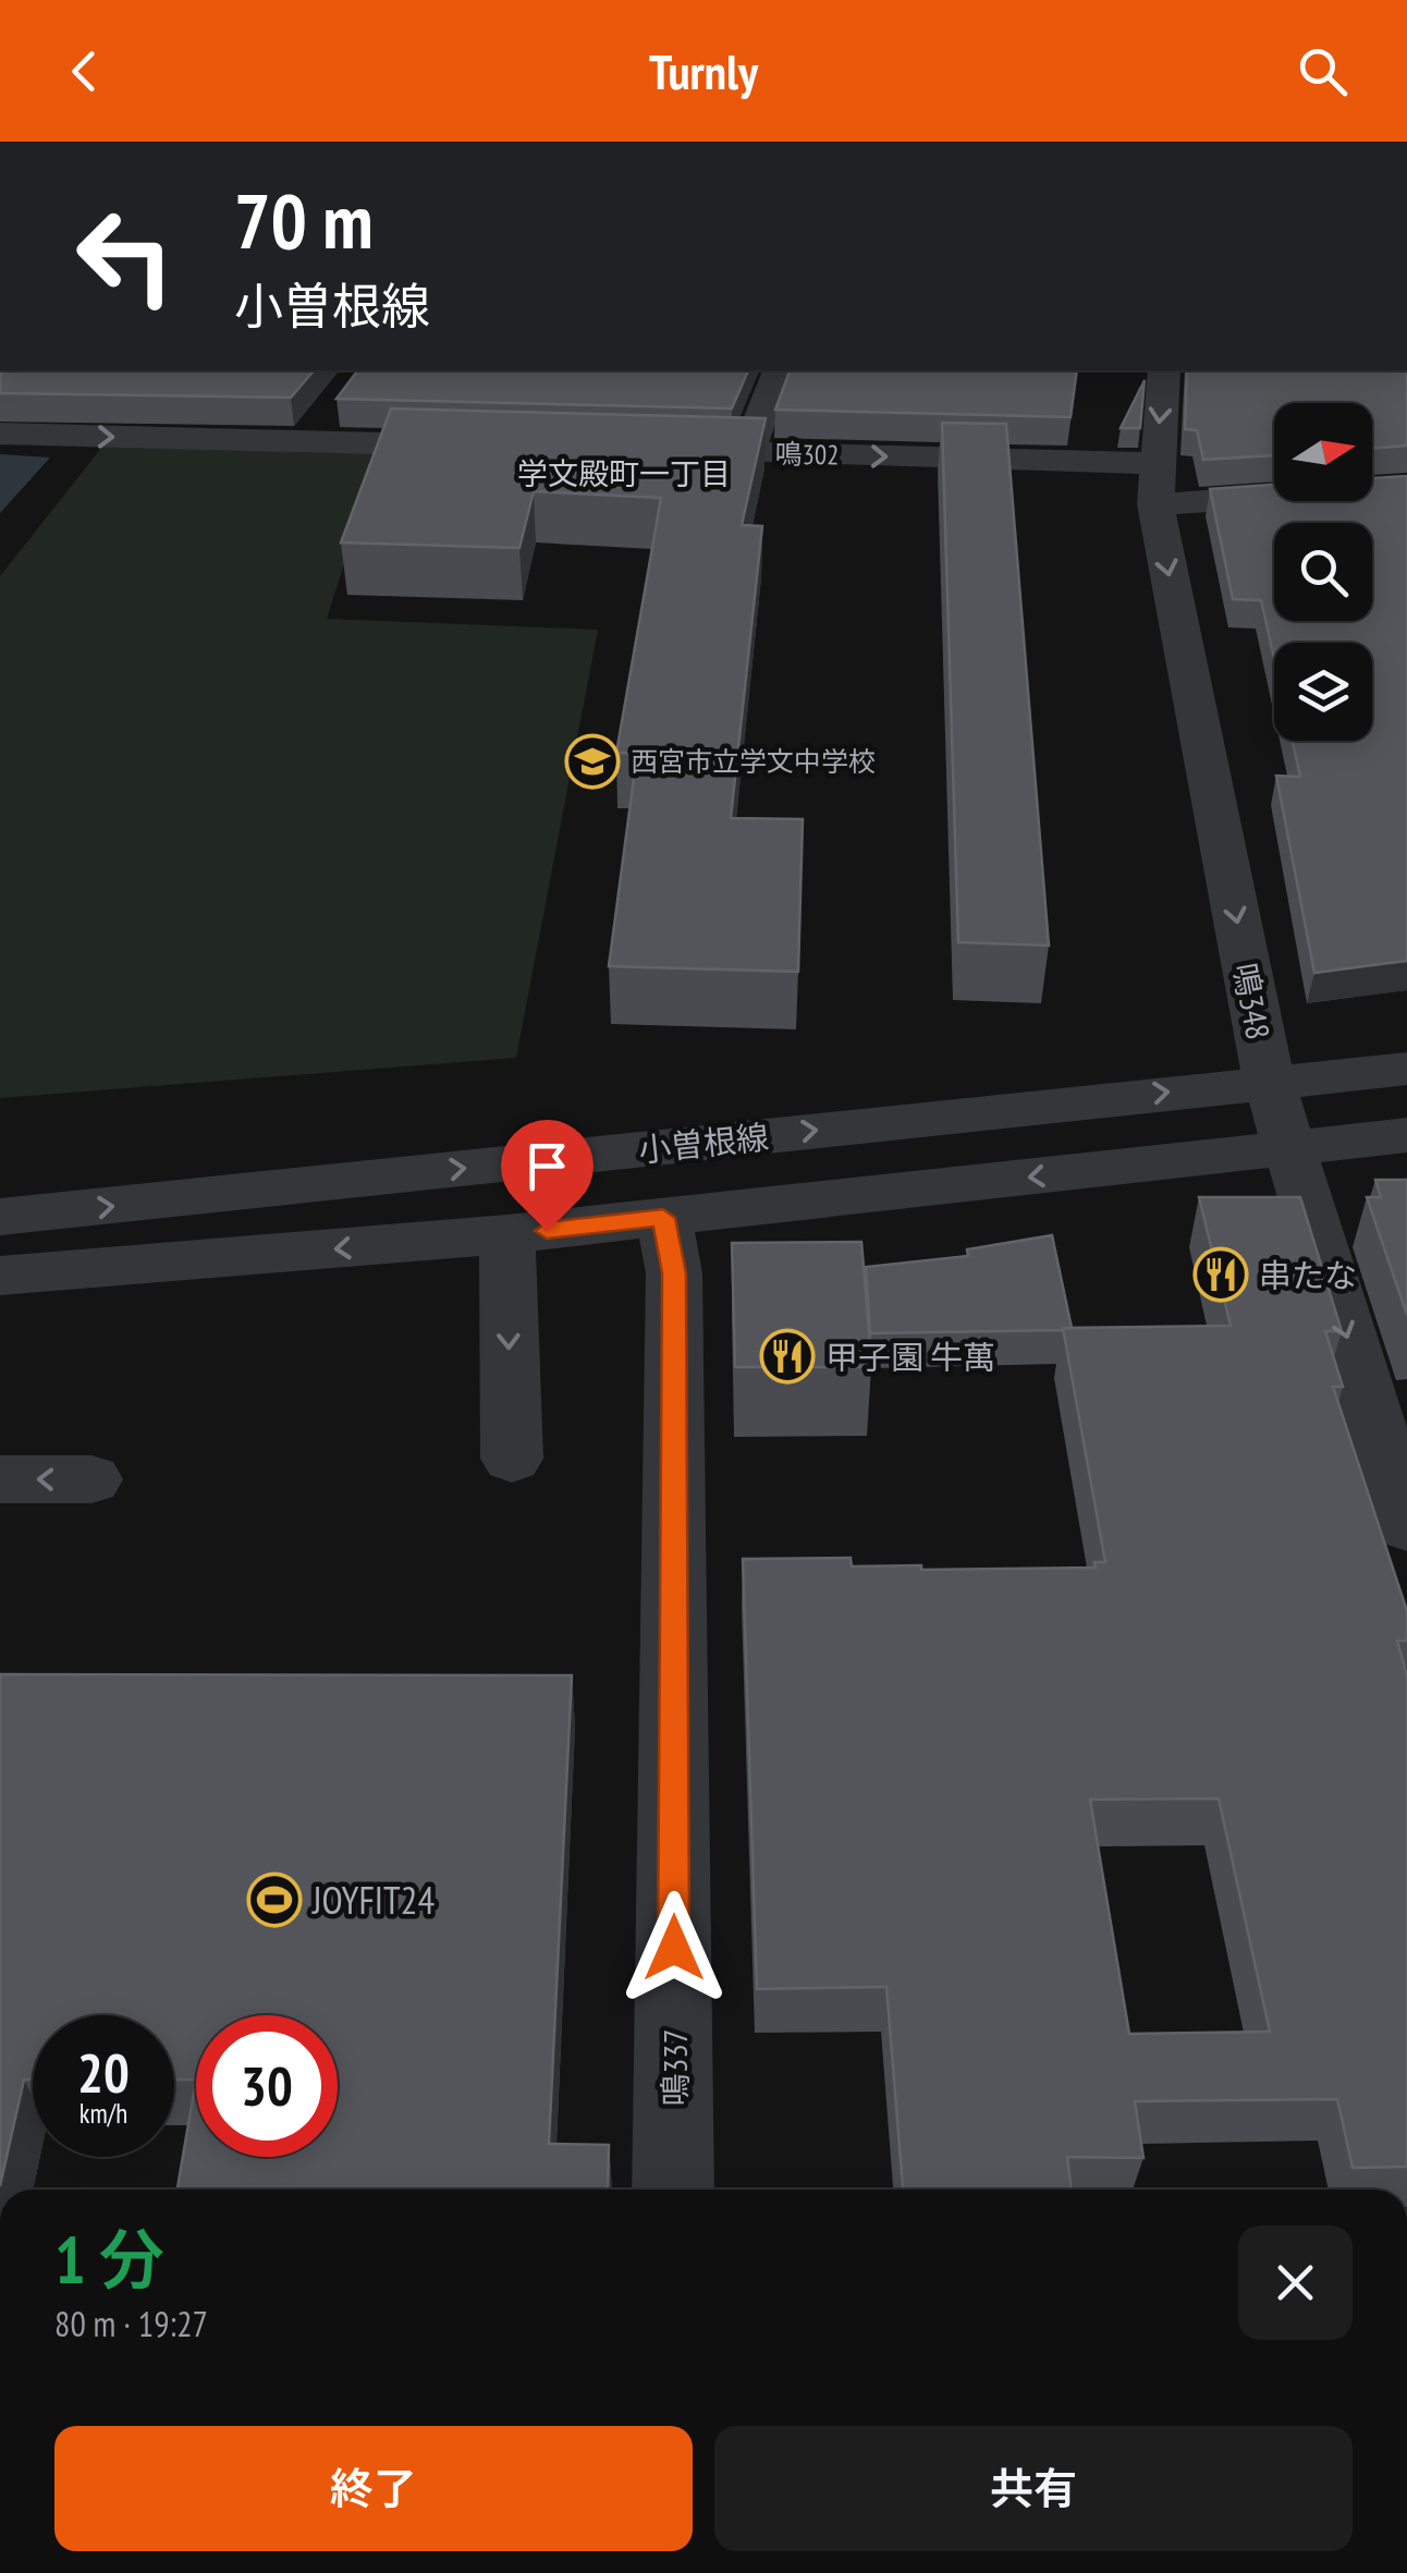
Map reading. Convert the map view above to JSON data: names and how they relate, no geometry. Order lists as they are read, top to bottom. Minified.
{"streets":{"street":["鳴302","鳴348","小曽根線","鳴337"]},"crossings":[["鳴302","鳴348"],["鳴348","小曽根線"]],"one_way":["鳴302","鳴348"],"districts":["学文殿町一丁目"],"places":{"school or university":["西宮市立学文中学校"],"restaurant":["串たな","甲子園 牛萬"],"sports":["JOYFIT24"]},"north":"right","page":{"header":"Turnly","turn":["70 m","小曽根線"],"speed":"20 km/h","limit":"30","heading":["1 分","80 m · 19:27"],"buttons":["終了","共有"]}}
